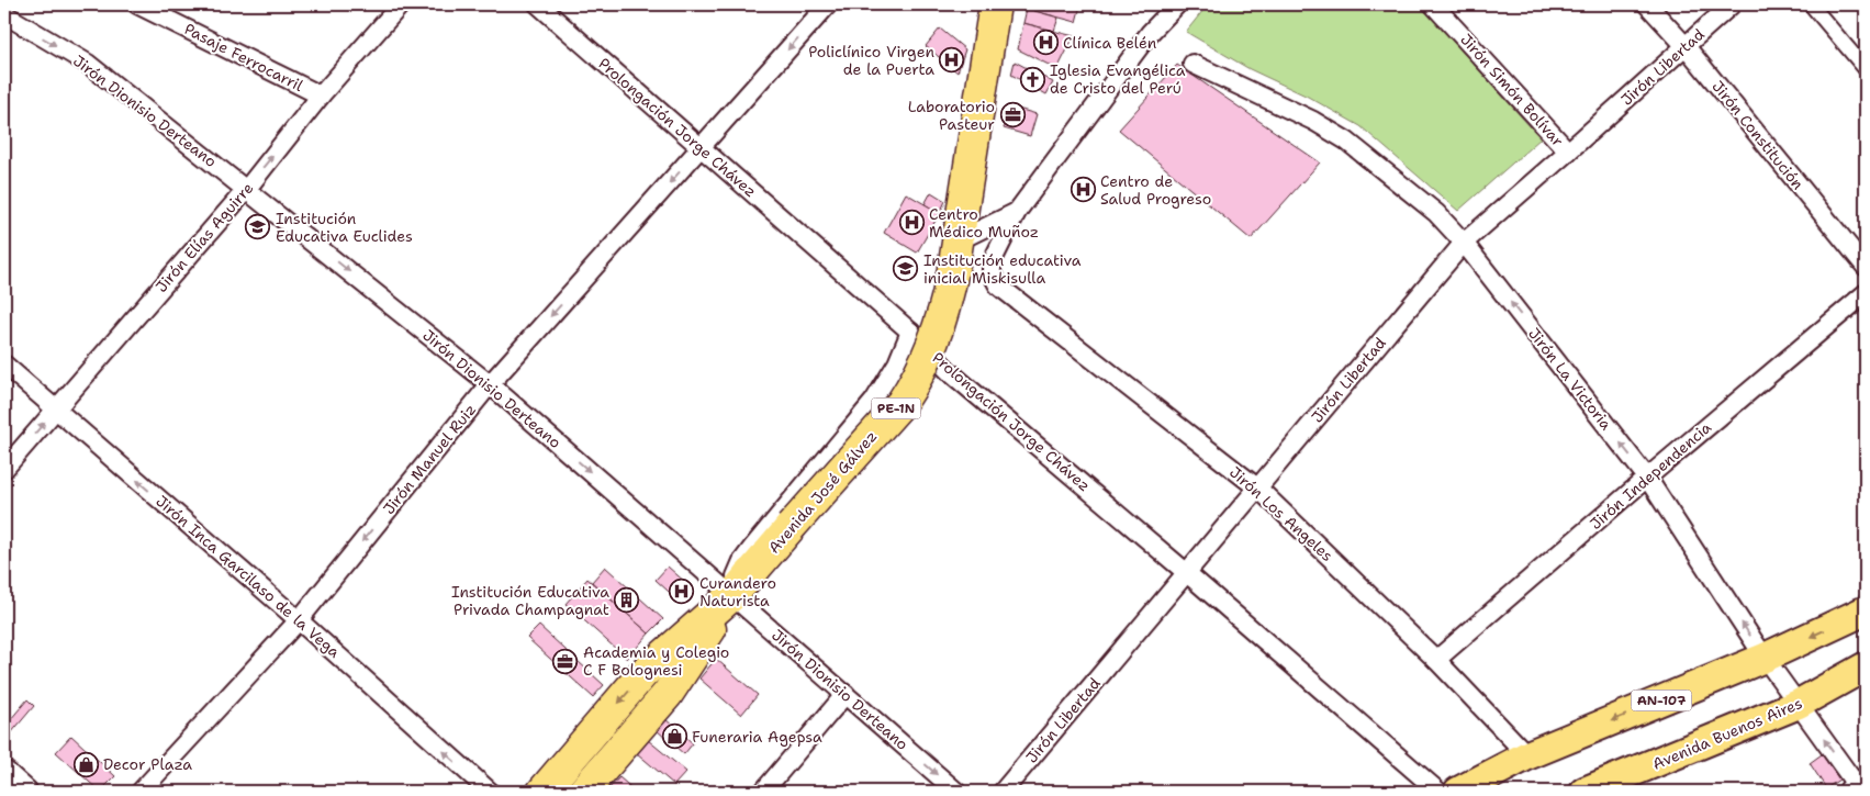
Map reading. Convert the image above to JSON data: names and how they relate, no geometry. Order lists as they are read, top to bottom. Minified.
{"streets":{"highway":["PE-1N","Avenida José Gálvez"],"main road":["AN-107","Avenida Buenos Aires"],"street":["Pasaje Ferrocarril","Jirón Libertad","Jirón Simón Bolívar","Jirón Dionisio Derteano","Prolongación Jorge Chávez","Jirón Constitución","Jirón Elías Aguirre","Jirón La Victoria","Jirón Manuel Ruiz","Jirón Independencia","Jirón Los Angeles","Jirón Inca Garcilaso de la Vega"]},"crossings":[["Pasaje Ferrocarril","Jirón Elías Aguirre"],["Jirón Libertad","Jirón Simón Bolívar"],["Jirón Libertad","Prolongación Jorge Chávez"],["Jirón Libertad","Jirón Constitución"],["Jirón Libertad","Jirón La Victoria"],["Jirón Libertad","Jirón Los Angeles"],["Jirón Dionisio Derteano","Jirón Elías Aguirre"],["Jirón Dionisio Derteano","Jirón Manuel Ruiz"],["Jirón Dionisio Derteano","Avenida José Gálvez"],["Prolongación Jorge Chávez","Jirón Manuel Ruiz"],["Jirón Elías Aguirre","Jirón Inca Garcilaso de la Vega"],["Jirón La Victoria","Jirón Independencia"],["Jirón La Victoria","AN-107"],["Jirón La Victoria","Avenida Buenos Aires"],["Jirón Manuel Ruiz","Jirón Inca Garcilaso de la Vega"],["Jirón Independencia","Jirón Los Angeles"],["Jirón Los Angeles","AN-107"]],"one_way":["Jirón Dionisio Derteano","Jirón La Victoria","Jirón Manuel Ruiz","Jirón Inca Garcilaso de la Vega"],"places":{"hospital":["Clínica Belén","Policlínico Virgen de la Puerta","Centro de Salud Progreso","Centro Médico Muñoz","Curandero Naturista"],"church":["Iglesia Evangélica de Cristo del Perú"],"office":["Laboratorio Pasteur","Academia y Colegio C F Bolognesi"],"school or university":["Institución Educativa Euclides","Institución educativa inicial Miskisulla"],"building":["Institución Educativa Privada Champagnat"],"shop":["Funeraria Agepsa","Decor Plaza"]}}
